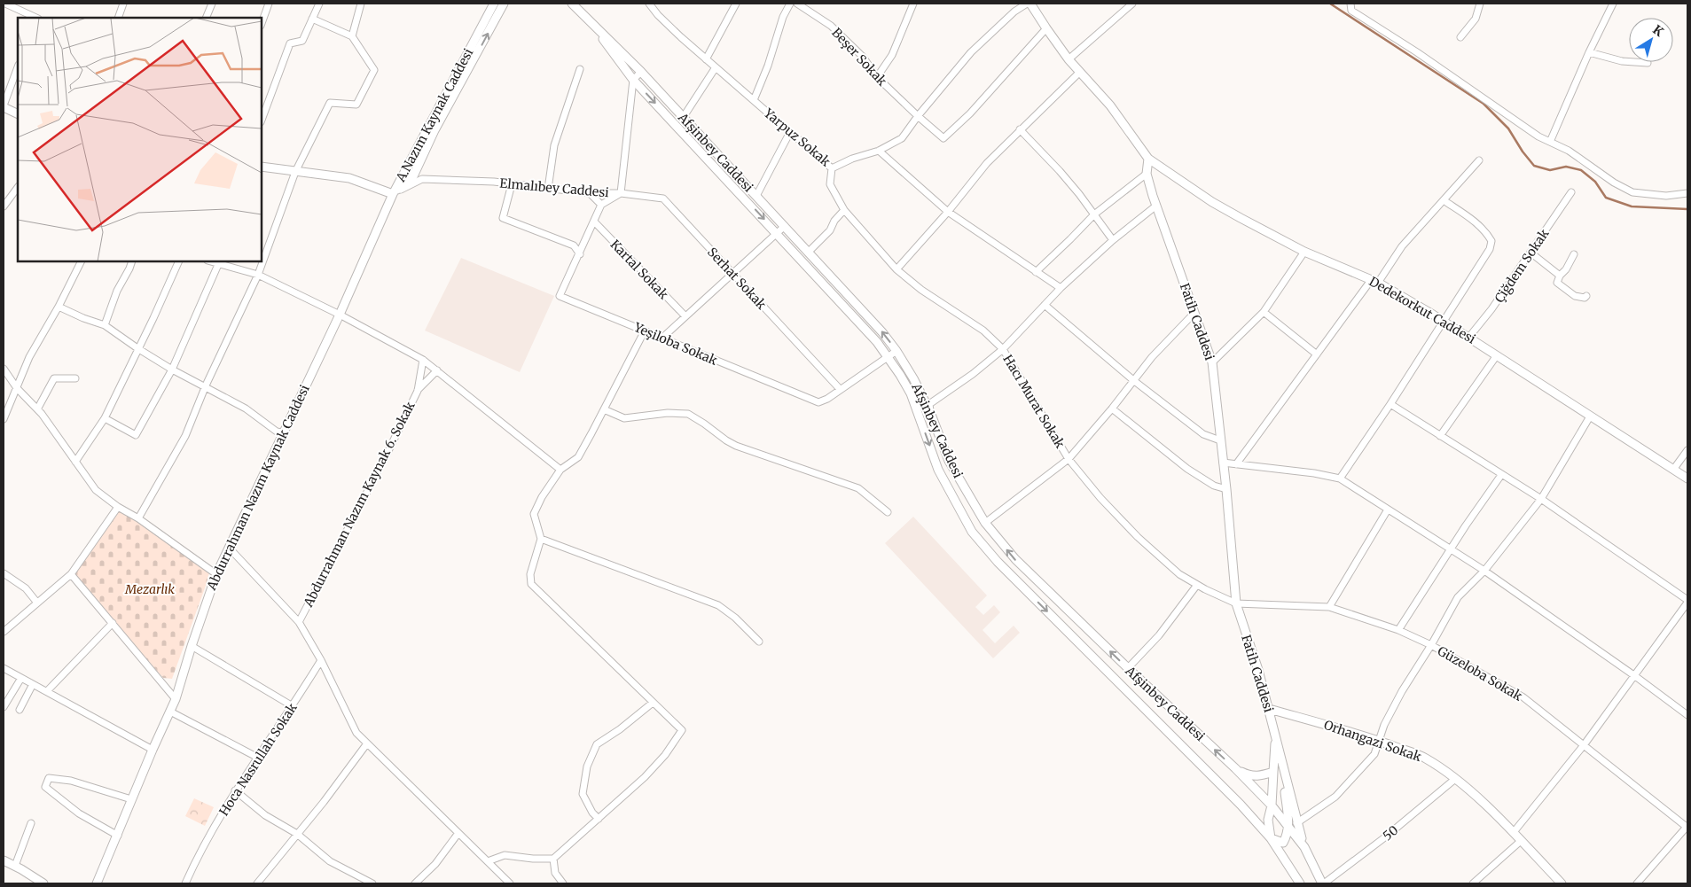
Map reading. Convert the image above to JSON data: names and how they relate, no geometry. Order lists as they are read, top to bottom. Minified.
{"streets":{"street":["Beşer Sokak","A.Nazım Kaynak Caddesi","Yarpuz Sokak","Afşinbey Caddesi","Elmalıbey Caddesi","Çiğdem Sokak","Kartal Sokak","Serhat Sokak","Dedekorkut Caddesi","Fatih Caddesi","Yeşiloba Sokak","Hacı Murat Sokak","Abdurrahman Nazım Kaynak Caddesi","Abdurrahman Nazım Kaynak 6. Sokak","Güzeloba Sokak","Orhangazi Sokak","Hoca Nasrullah Sokak","50"]},"crossings":[["Beşer Sokak","Yarpuz Sokak"],["A.Nazım Kaynak Caddesi","Elmalıbey Caddesi"],["A.Nazım Kaynak Caddesi","Abdurrahman Nazım Kaynak Caddesi"],["Yarpuz Sokak","Hacı Murat Sokak"],["Afşinbey Caddesi","Elmalıbey Caddesi"],["Afşinbey Caddesi","Fatih Caddesi"],["Afşinbey Caddesi","Yeşiloba Sokak"],["Afşinbey Caddesi","50"],["Elmalıbey Caddesi","Serhat Sokak"],["Elmalıbey Caddesi","Abdurrahman Nazım Kaynak Caddesi"],["Çiğdem Sokak","Dedekorkut Caddesi"],["Kartal Sokak","Yeşiloba Sokak"],["Serhat Sokak","Yeşiloba Sokak"],["Dedekorkut Caddesi","Fatih Caddesi"],["Fatih Caddesi","Hacı Murat Sokak"],["Fatih Caddesi","Güzeloba Sokak"],["Fatih Caddesi","Orhangazi Sokak"],["Hacı Murat Sokak","Güzeloba Sokak"],["Orhangazi Sokak","50"]],"parks":["Mezarlık"],"north":"top right"}
